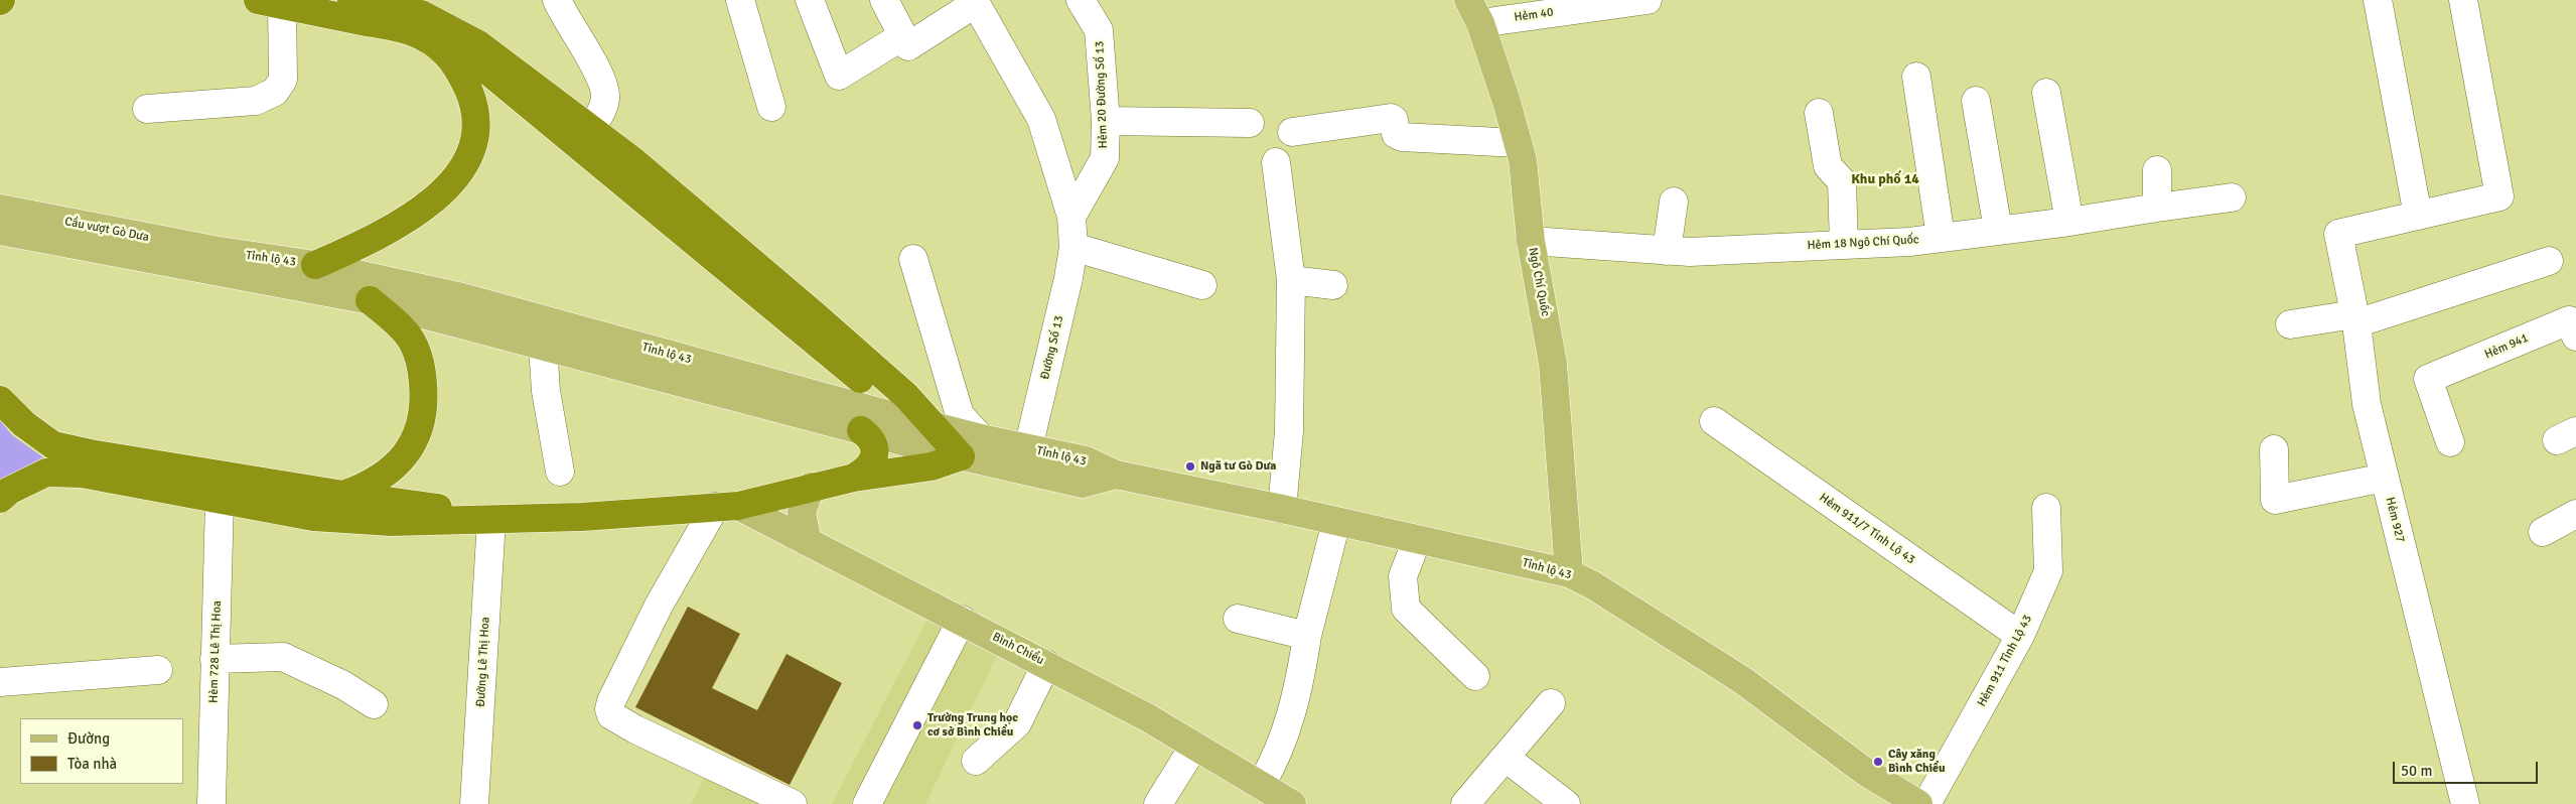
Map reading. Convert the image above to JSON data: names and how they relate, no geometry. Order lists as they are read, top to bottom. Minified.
{"streets":{"main road":["Cầu vượt Gò Dưa","Tỉnh lộ 43","Ngô Chí Quốc","Bình Chiểu"],"street":["Hẻm 40","Hẻm 20 Đường Số 13","Hẻm 18 Ngô Chí Quốc","Hẻm 941","Đường Số 13","Hẻm 927","Hẻm 911/7 Tỉnh Lộ 43","Hèm 728 Lê Thị Hoa","Hẻm 911 Tỉnh Lộ 43","Đường Lê Thị Hoa"]},"crossings":[["Hẻm 40","Ngô Chí Quốc"],["Hẻm 20 Đường Số 13","Đường Số 13"],["Cầu vượt Gò Dưa","Tỉnh lộ 43"],["Hẻm 18 Ngô Chí Quốc","Ngô Chí Quốc"],["Tỉnh lộ 43","Ngô Chí Quốc"],["Tỉnh lộ 43","Đường Số 13"],["Hẻm 911/7 Tỉnh Lộ 43","Hẻm 911 Tỉnh Lộ 43"]],"districts":["Khu phố 14"],"places":["Ngã tư Gò Dưa","Trường Trung học cơ sở Bình Chiểu","Cây xăng Bình Chiểu"],"legend":["Đường","Tòa nhà"],"scale_bar":"50 m"}
